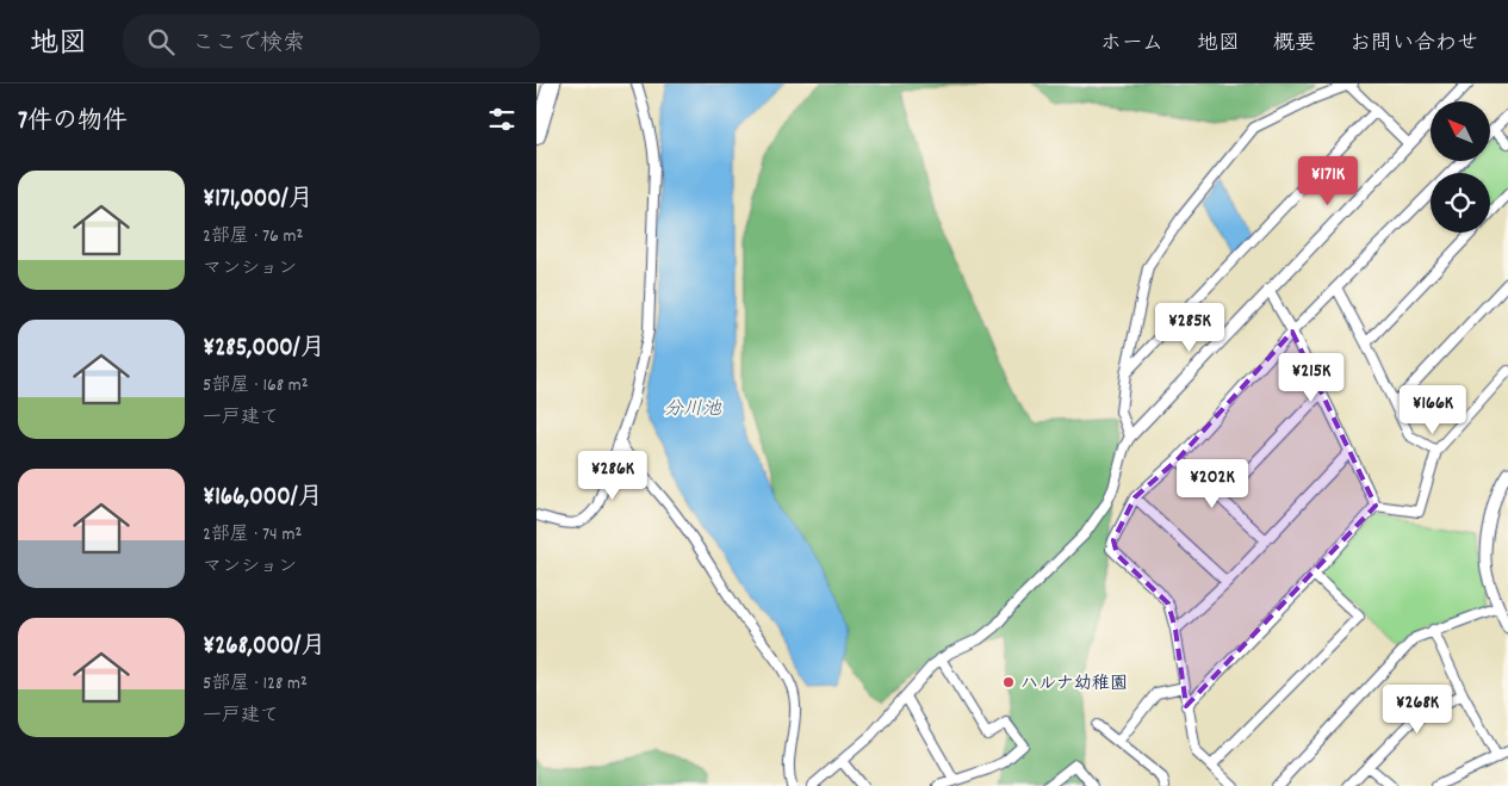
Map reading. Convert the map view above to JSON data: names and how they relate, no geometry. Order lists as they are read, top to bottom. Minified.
{"water":["分川池"],"places":["ハルナ幼稚園"],"north":"top left","page":{"header":"地図","search":"ここで検索","nav":["ホーム","地図","概要","お問い合わせ"],"heading":"7件の物件","list":[{"name":"¥171,000/月","note":"2部屋 · 76 m² · マンション"},{"name":"¥285,000/月","note":"5部屋 · 168 m² · 一戸建て"},{"name":"¥166,000/月","note":"2部屋 · 74 m² · マンション"},{"name":"¥268,000/月","note":"5部屋 · 128 m² · 一戸建て"}],"price":["¥171K","¥285K","¥215K","¥166K","¥286K","¥202K","¥268K"]}}
